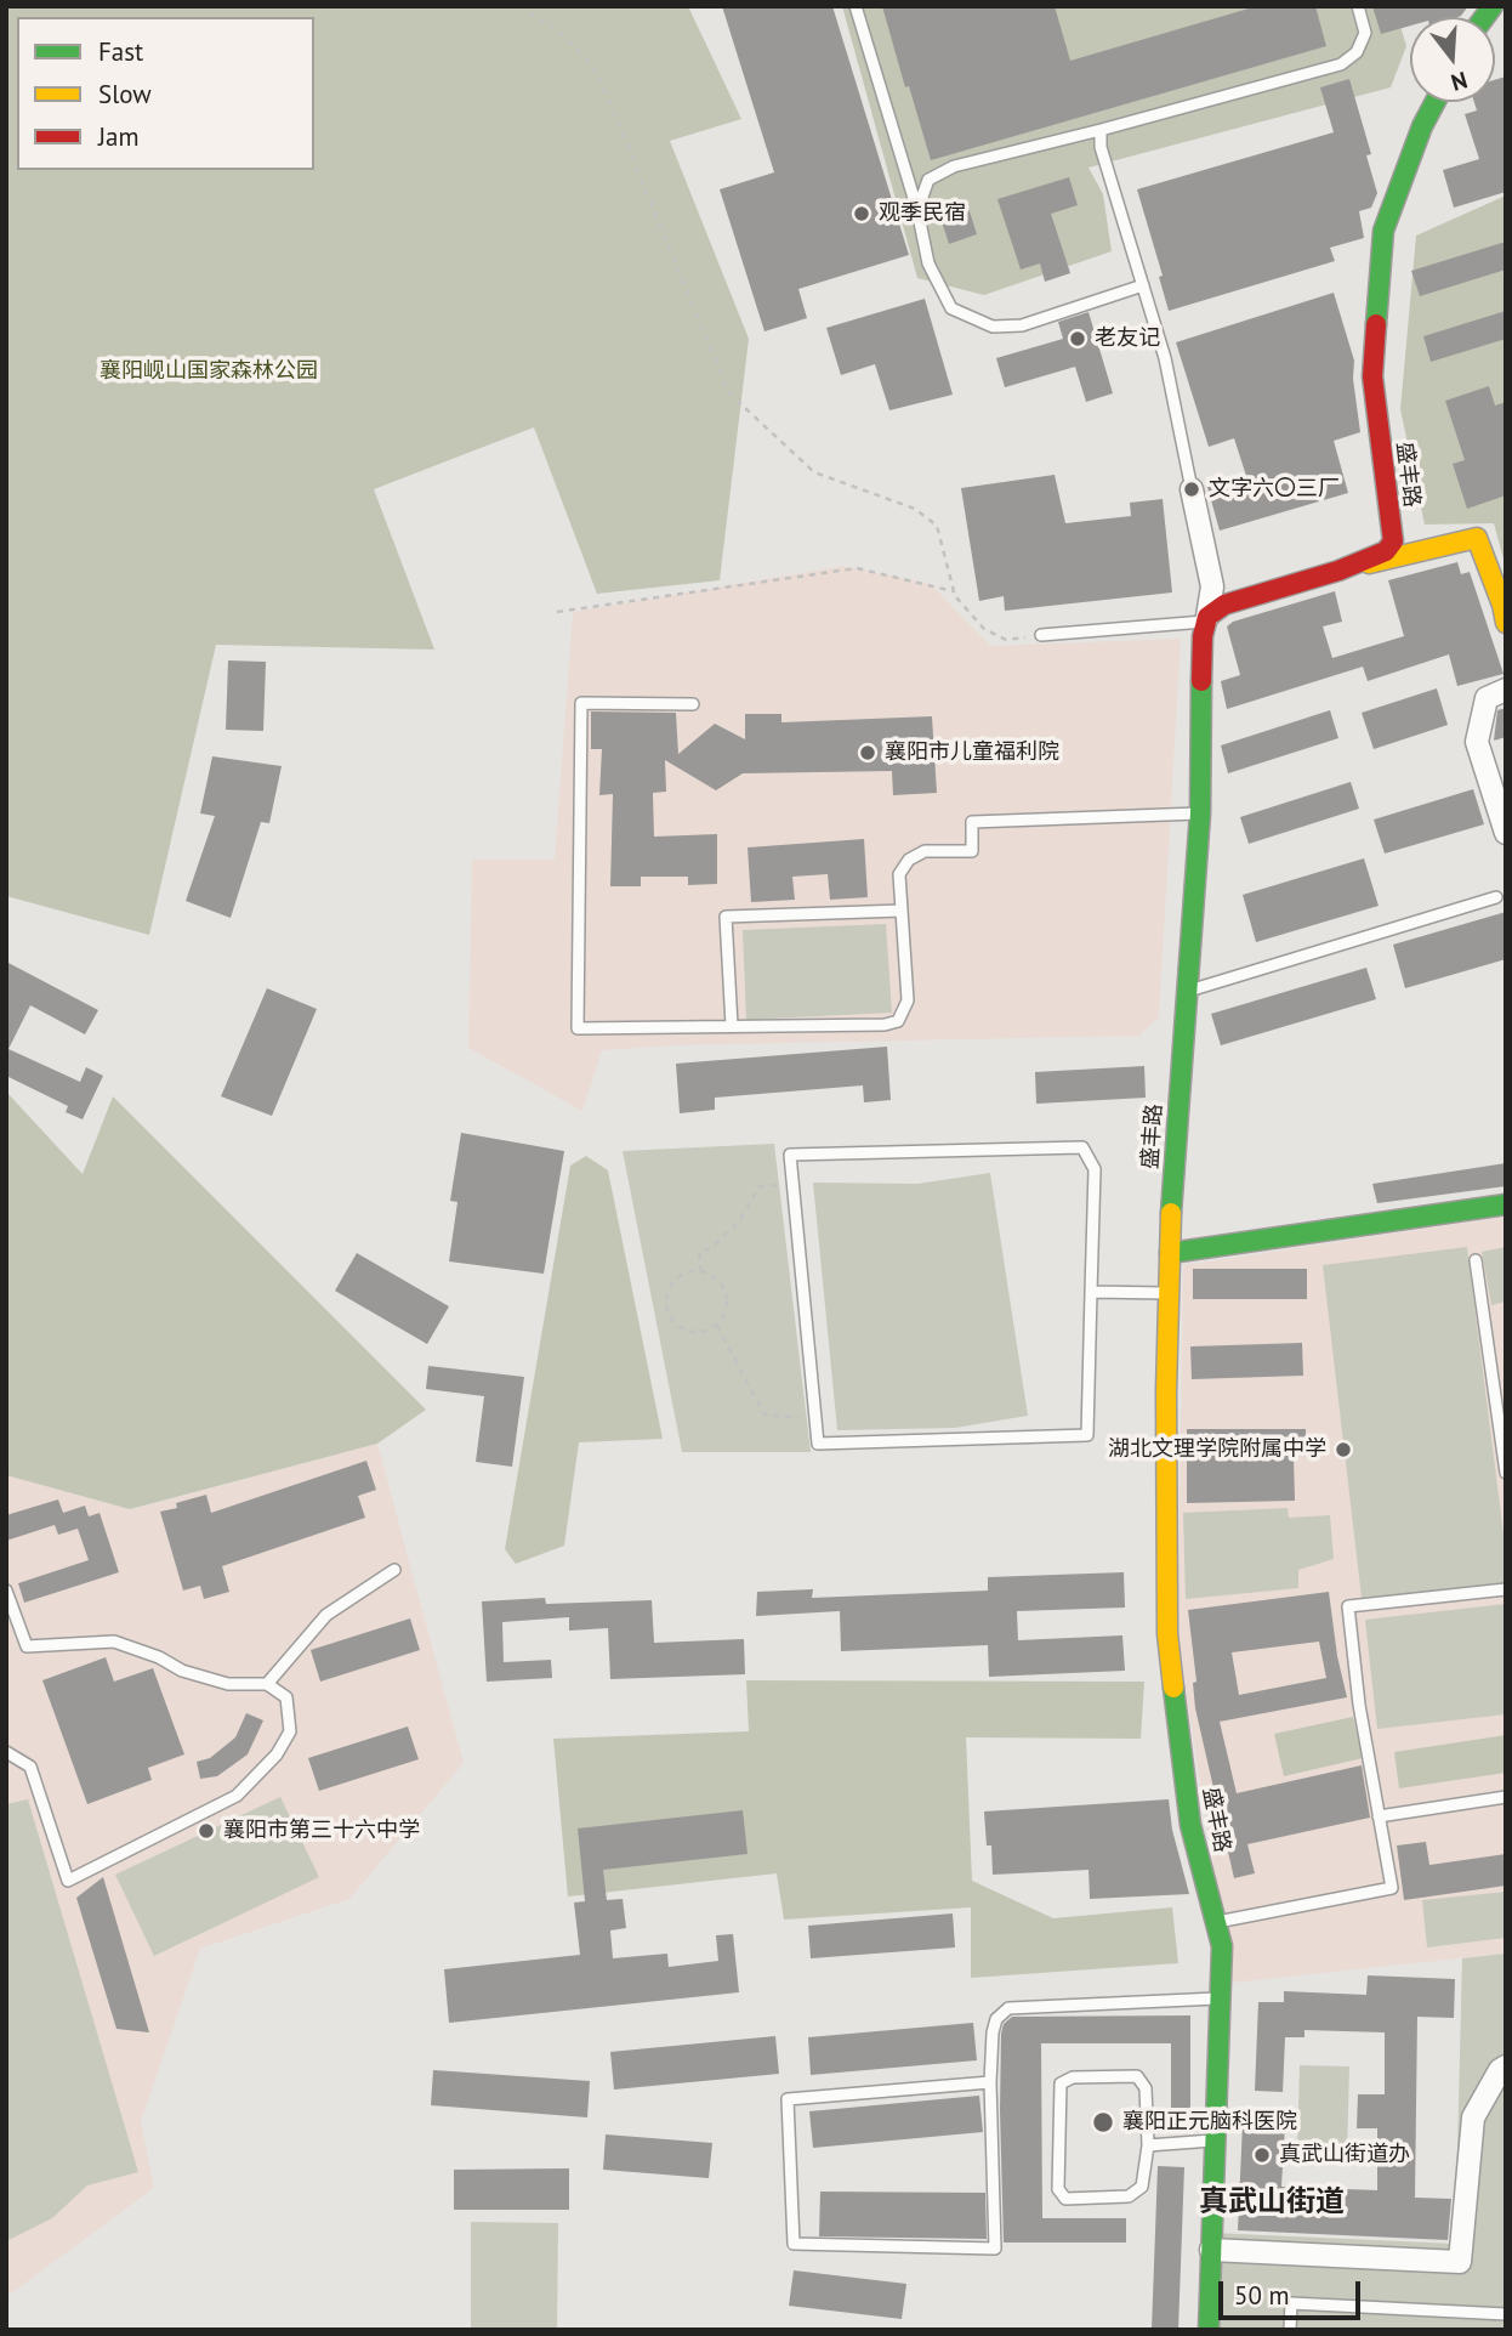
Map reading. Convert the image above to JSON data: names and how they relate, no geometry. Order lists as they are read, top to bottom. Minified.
{"streets":{"street":["盛丰路"]},"districts":["真武山街道"],"parks":["襄阳岘山国家森林公园"],"places":["观季民宿","老友记","文字六〇三厂","襄阳市儿童福利院","湖北文理学院附属中学","襄阳市第三十六中学","襄阳正元脑科医院","真武山街道办"],"legend":["Fast","Slow","Jam"],"scale_bar":"50 m","north":"bottom"}
